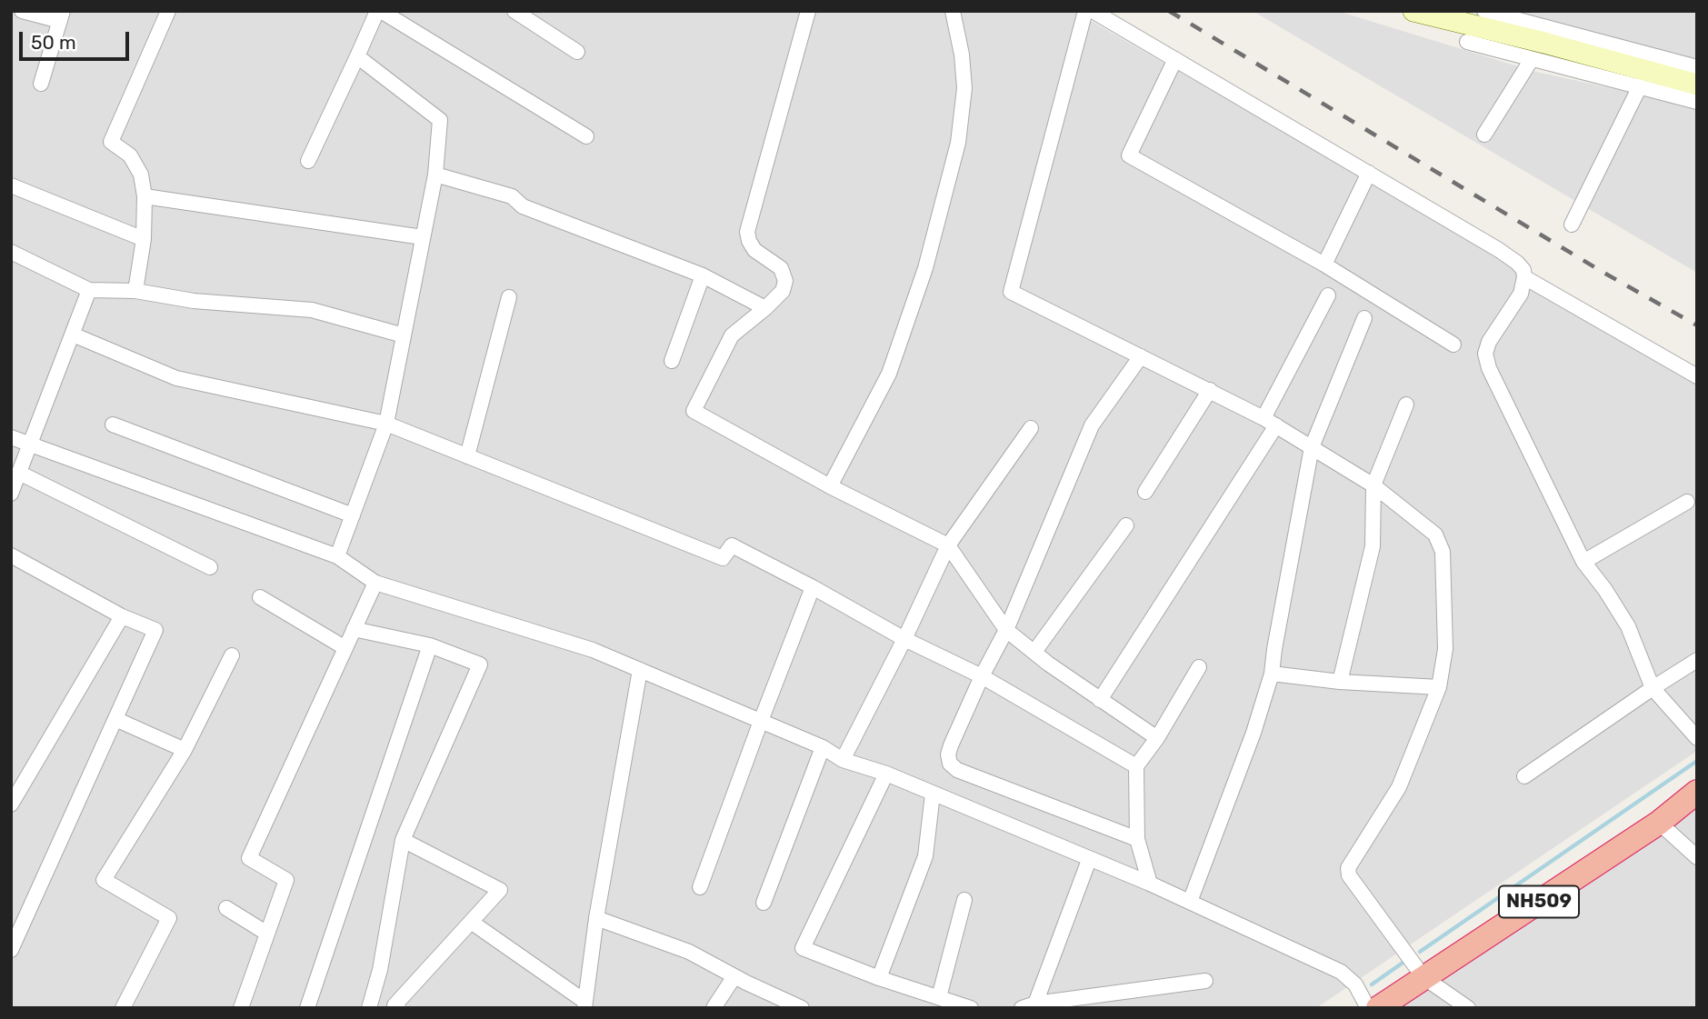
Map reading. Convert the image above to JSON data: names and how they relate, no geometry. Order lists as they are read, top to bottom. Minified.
{"streets":{"highway":["NH509"]},"scale_bar":"50 m"}
